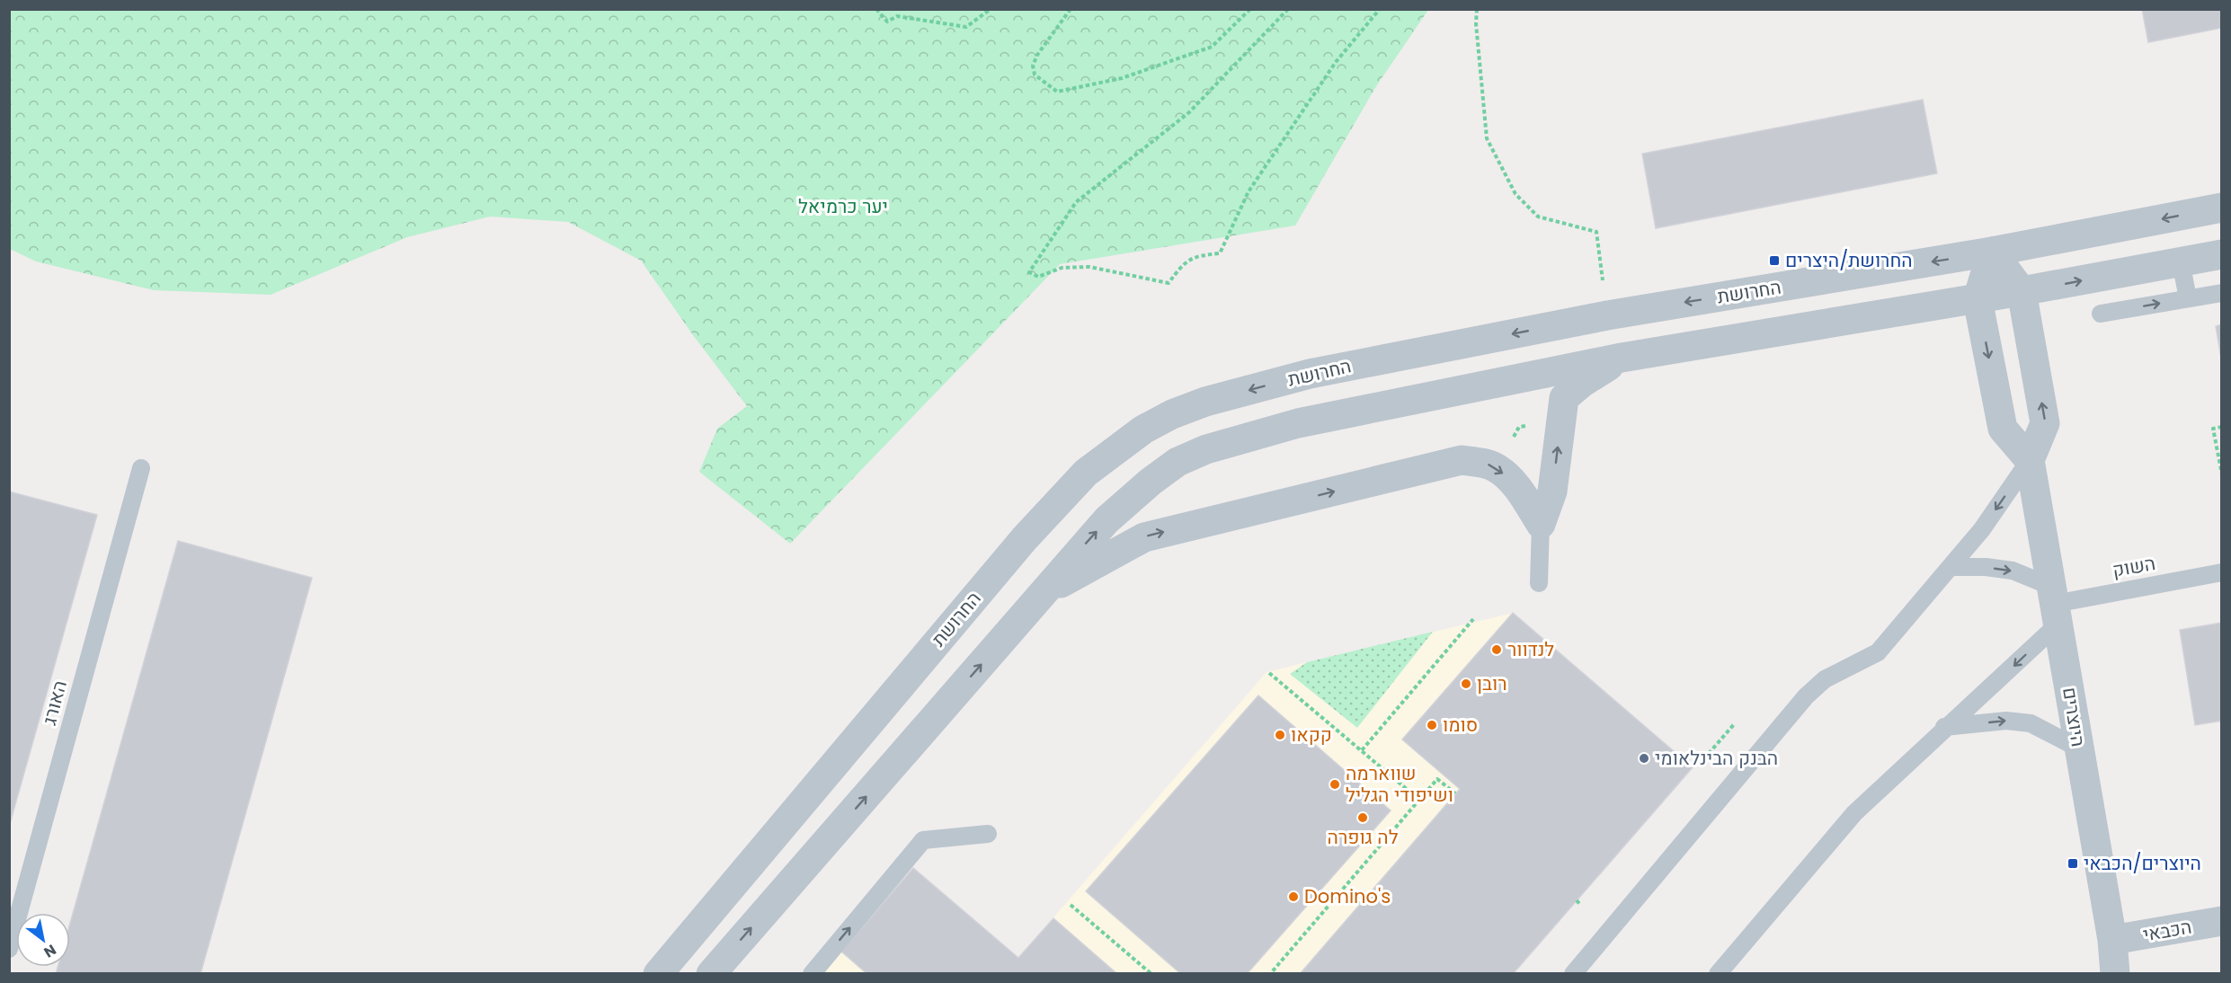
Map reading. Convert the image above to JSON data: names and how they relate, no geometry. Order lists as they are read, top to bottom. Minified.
{"streets":{"street":["החרושת","היוצרים","הכבאי"],"lane":["השוק","האורג"]},"crossings":[["השוק","היוצרים"],["היוצרים","הכבאי"]],"parks":["יער כרמיאל"],"places":{"transit":["החרושת/היצרים","היוצרים/הכבאי"],"other":["לנדוור","רובן","סומו","קקאו","הבנק הבינלאומי","שווארמה ושיפודי הגליל","לה גופרה","Domino's"]},"north":"bottom right"}
